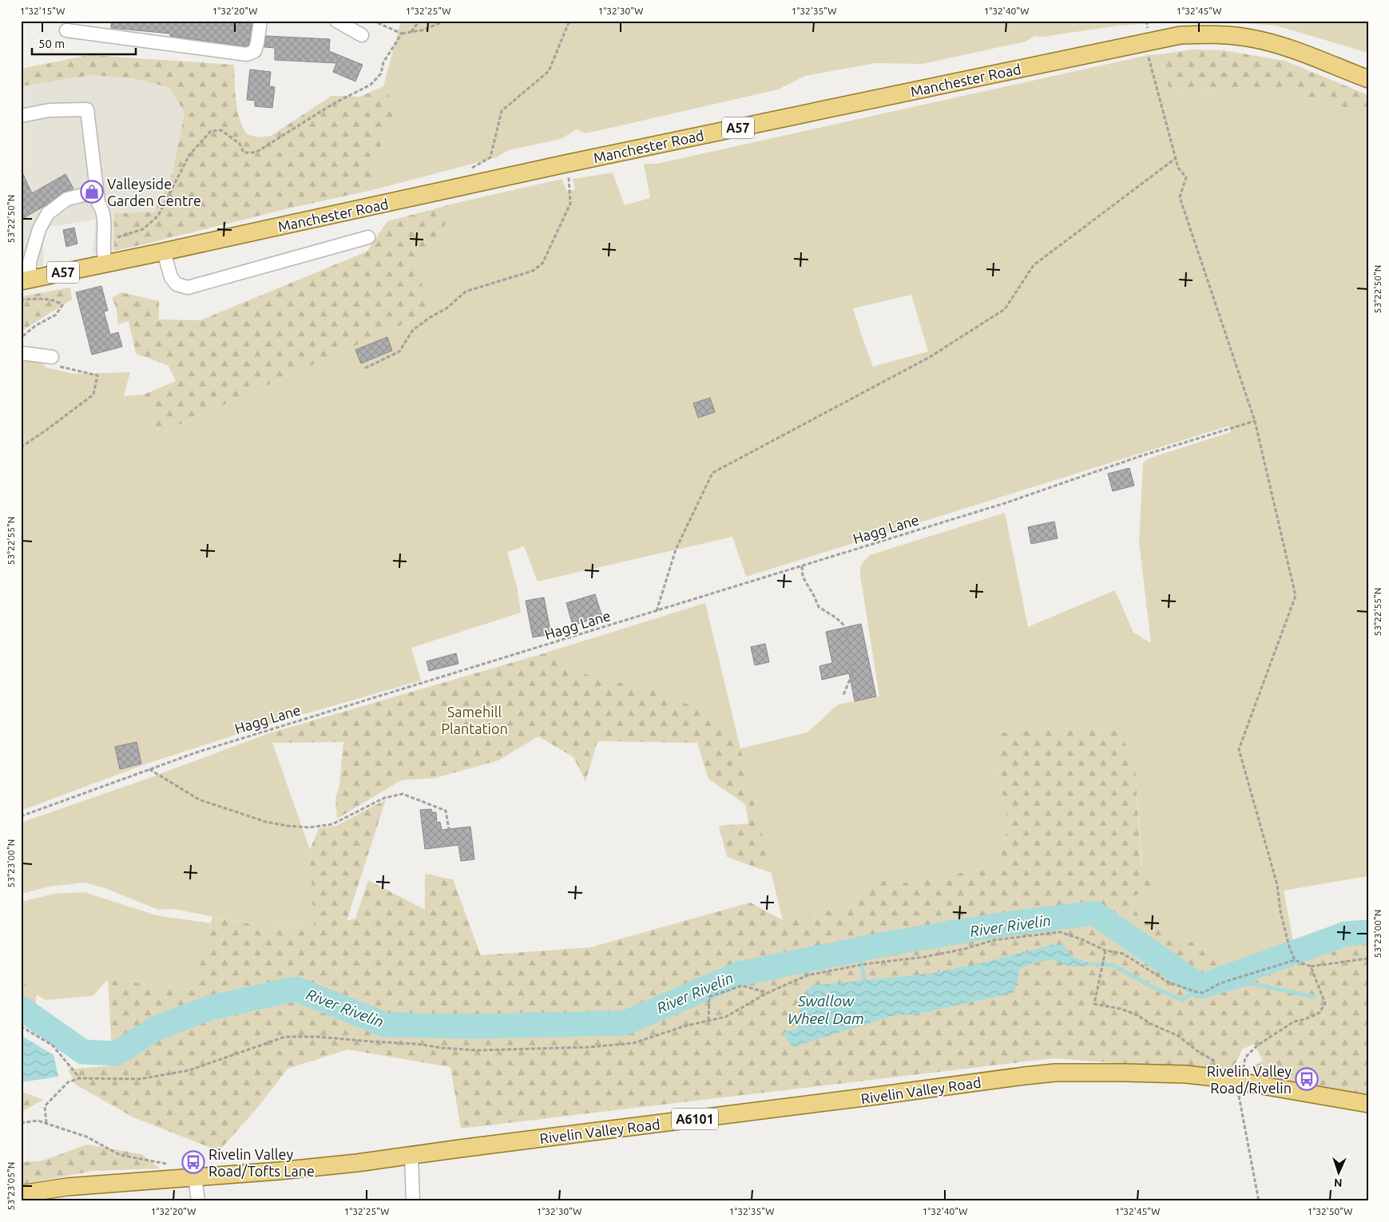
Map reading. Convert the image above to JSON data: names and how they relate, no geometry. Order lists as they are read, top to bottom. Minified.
{"streets":{"main road":["Manchester Road","A57","Rivelin Valley Road","A6101"],"path":["Hagg Lane"]},"water":["River Rivelin","Swallow Wheel Dam"],"parks":["Samehill Plantation"],"places":{"shop":["Valleyside Garden Centre"],"bus stop":["Rivelin Valley Road/Rivelin","Rivelin Valley Road/Tofts Lane"]},"scale_bar":"50 m","north":"bottom","coordinates":["1°32'15\"W","1°32'20\"W","1°32'25\"W","1°32'30\"W","1°32'35\"W","1°32'40\"W","1°32'45\"W","53°22'50\"N","53°22'55\"N","53°23'00\"N","53°23'05\"N","1°32'50\"W"]}
